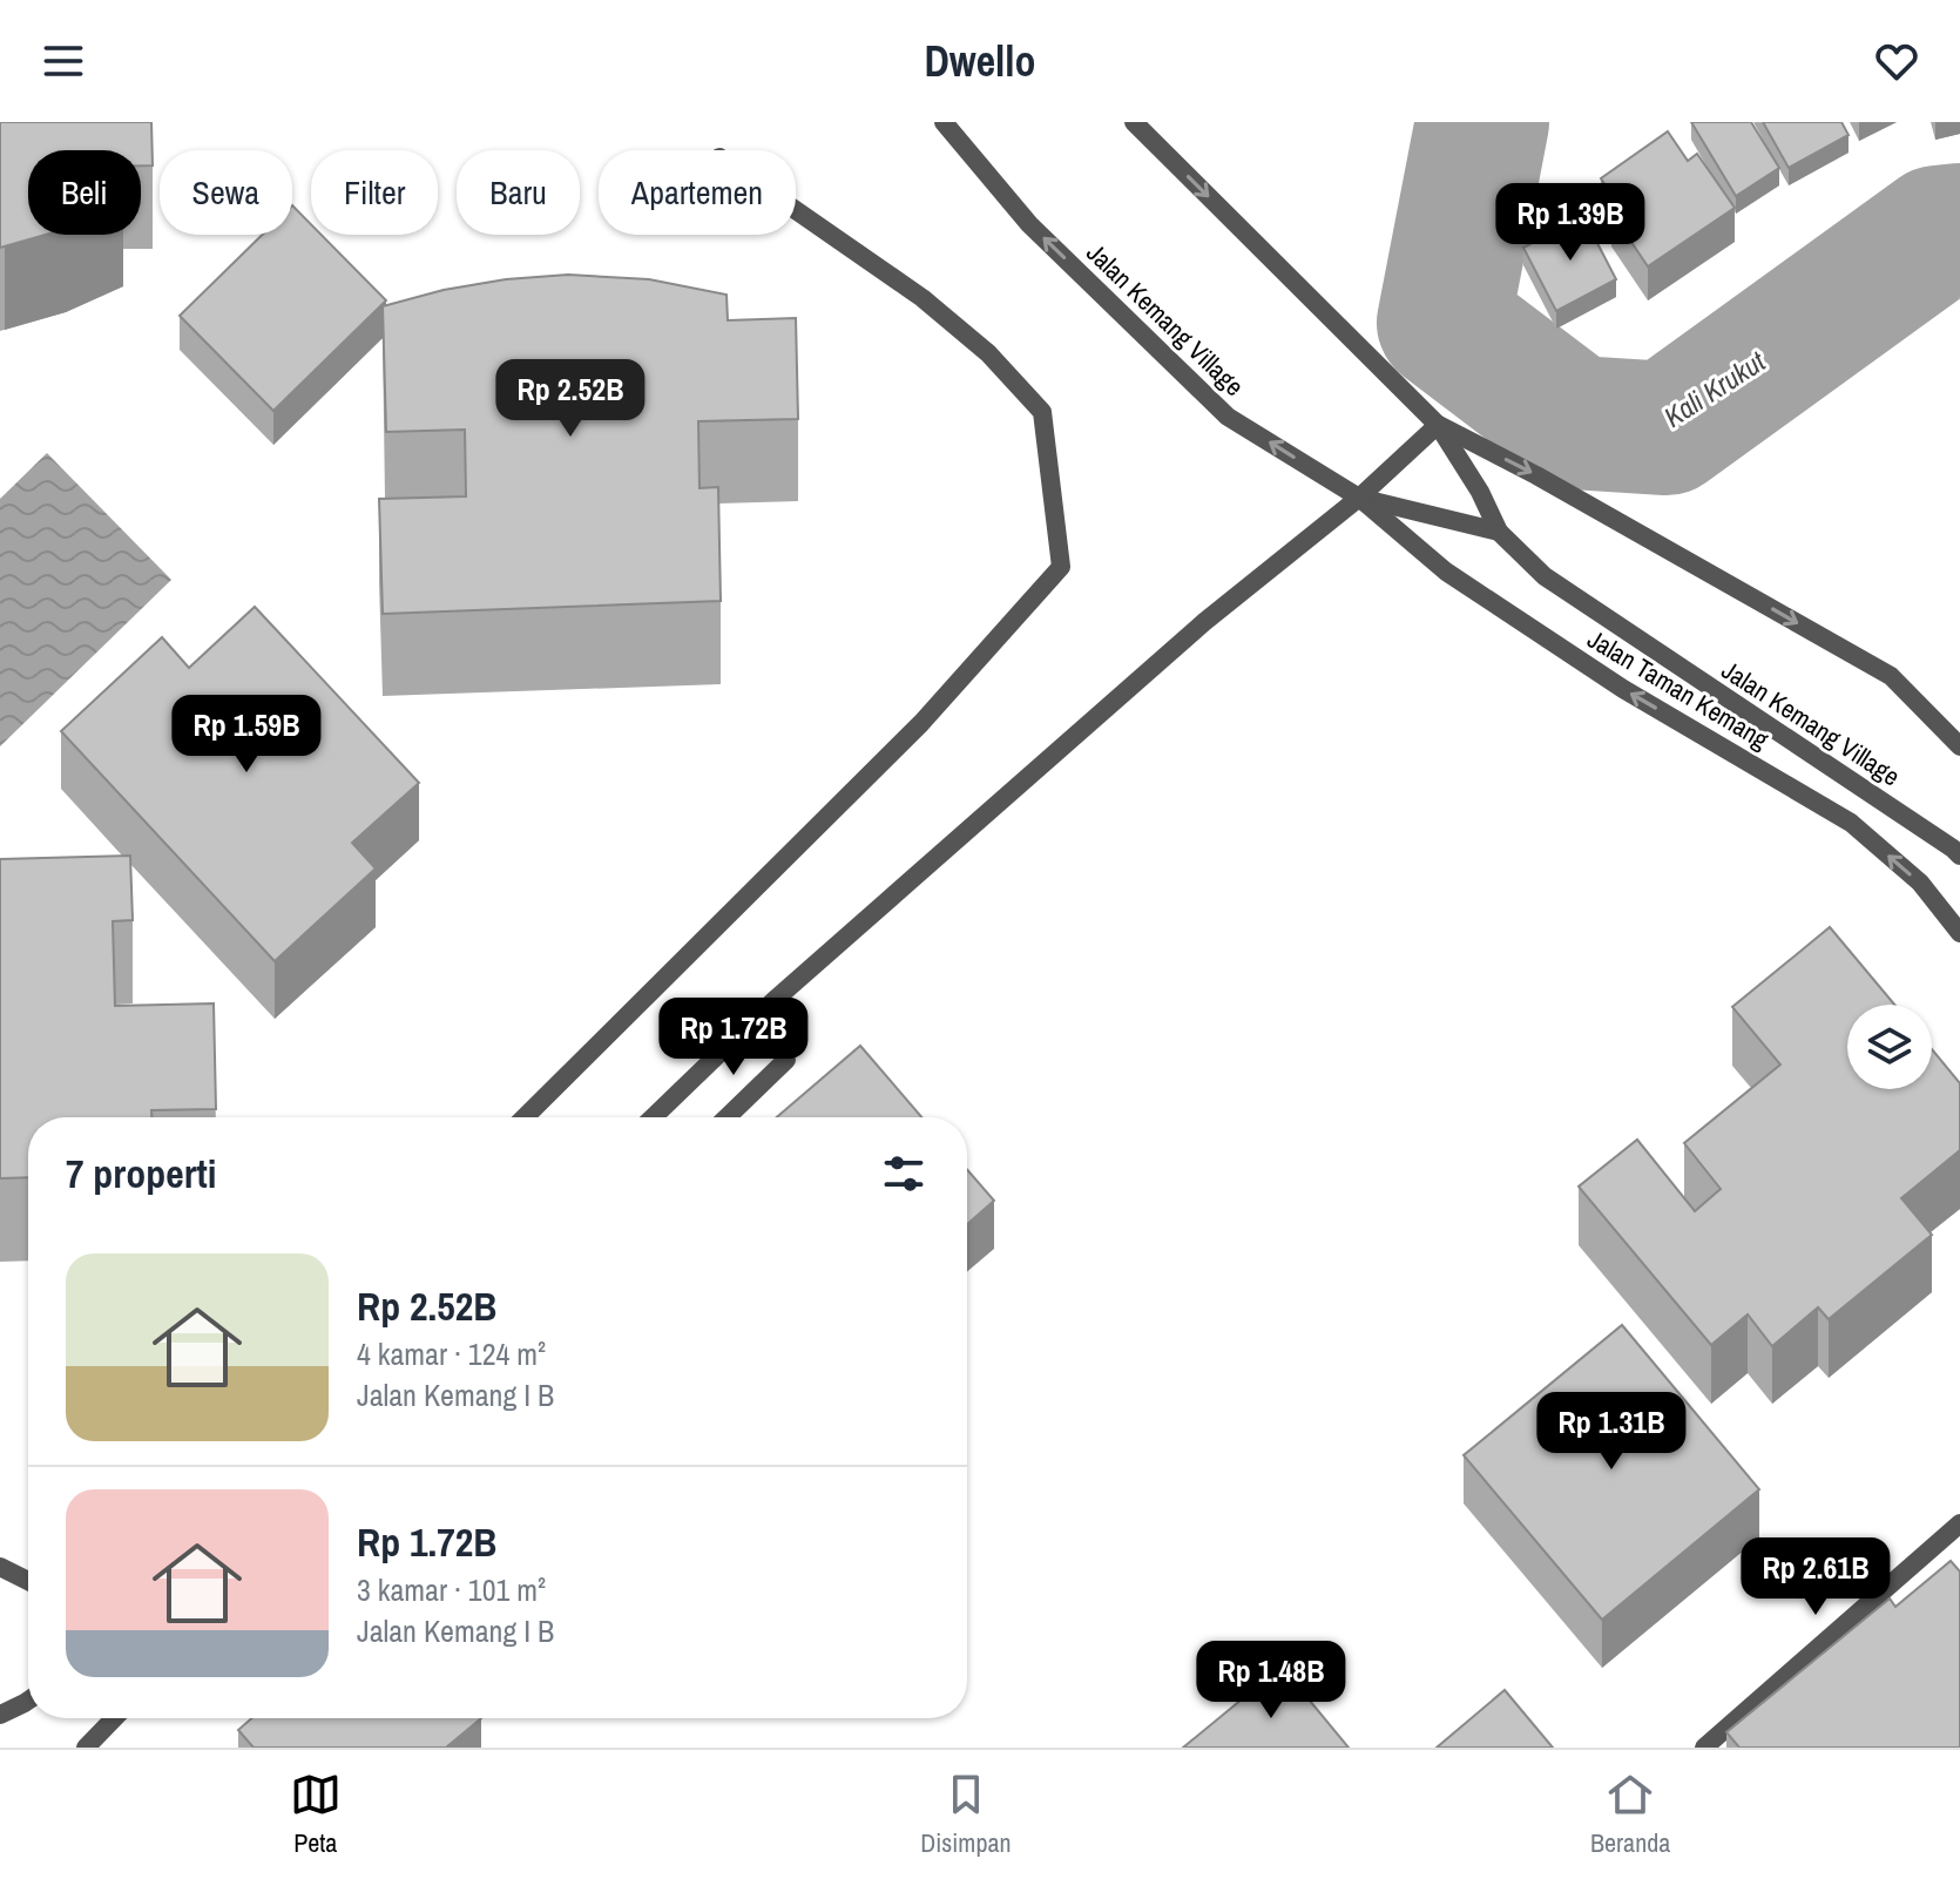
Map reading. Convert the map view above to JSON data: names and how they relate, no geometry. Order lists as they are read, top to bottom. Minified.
{"streets":{"street":["Jalan Kemang Village","Jalan Taman Kemang"]},"crossings":[["Jalan Kemang Village","Jalan Taman Kemang"]],"water":["Kali Krukut"],"page":{"header":"Dwello","chip":["Beli","Sewa","Filter","Baru","Apartemen"],"price":["Rp 1.39B","Rp 2.52B","Rp 1.59B","Rp 1.72B","Rp 1.31B","Rp 2.61B","Rp 1.48B"],"heading":"7 properti","list":[{"name":"Rp 2.52B","note":"4 kamar · 124 m² · Jalan Kemang I B"},{"name":"Rp 1.72B","note":"3 kamar · 101 m² · Jalan Kemang I B"}],"tabs":["Peta","Disimpan","Beranda"]}}
